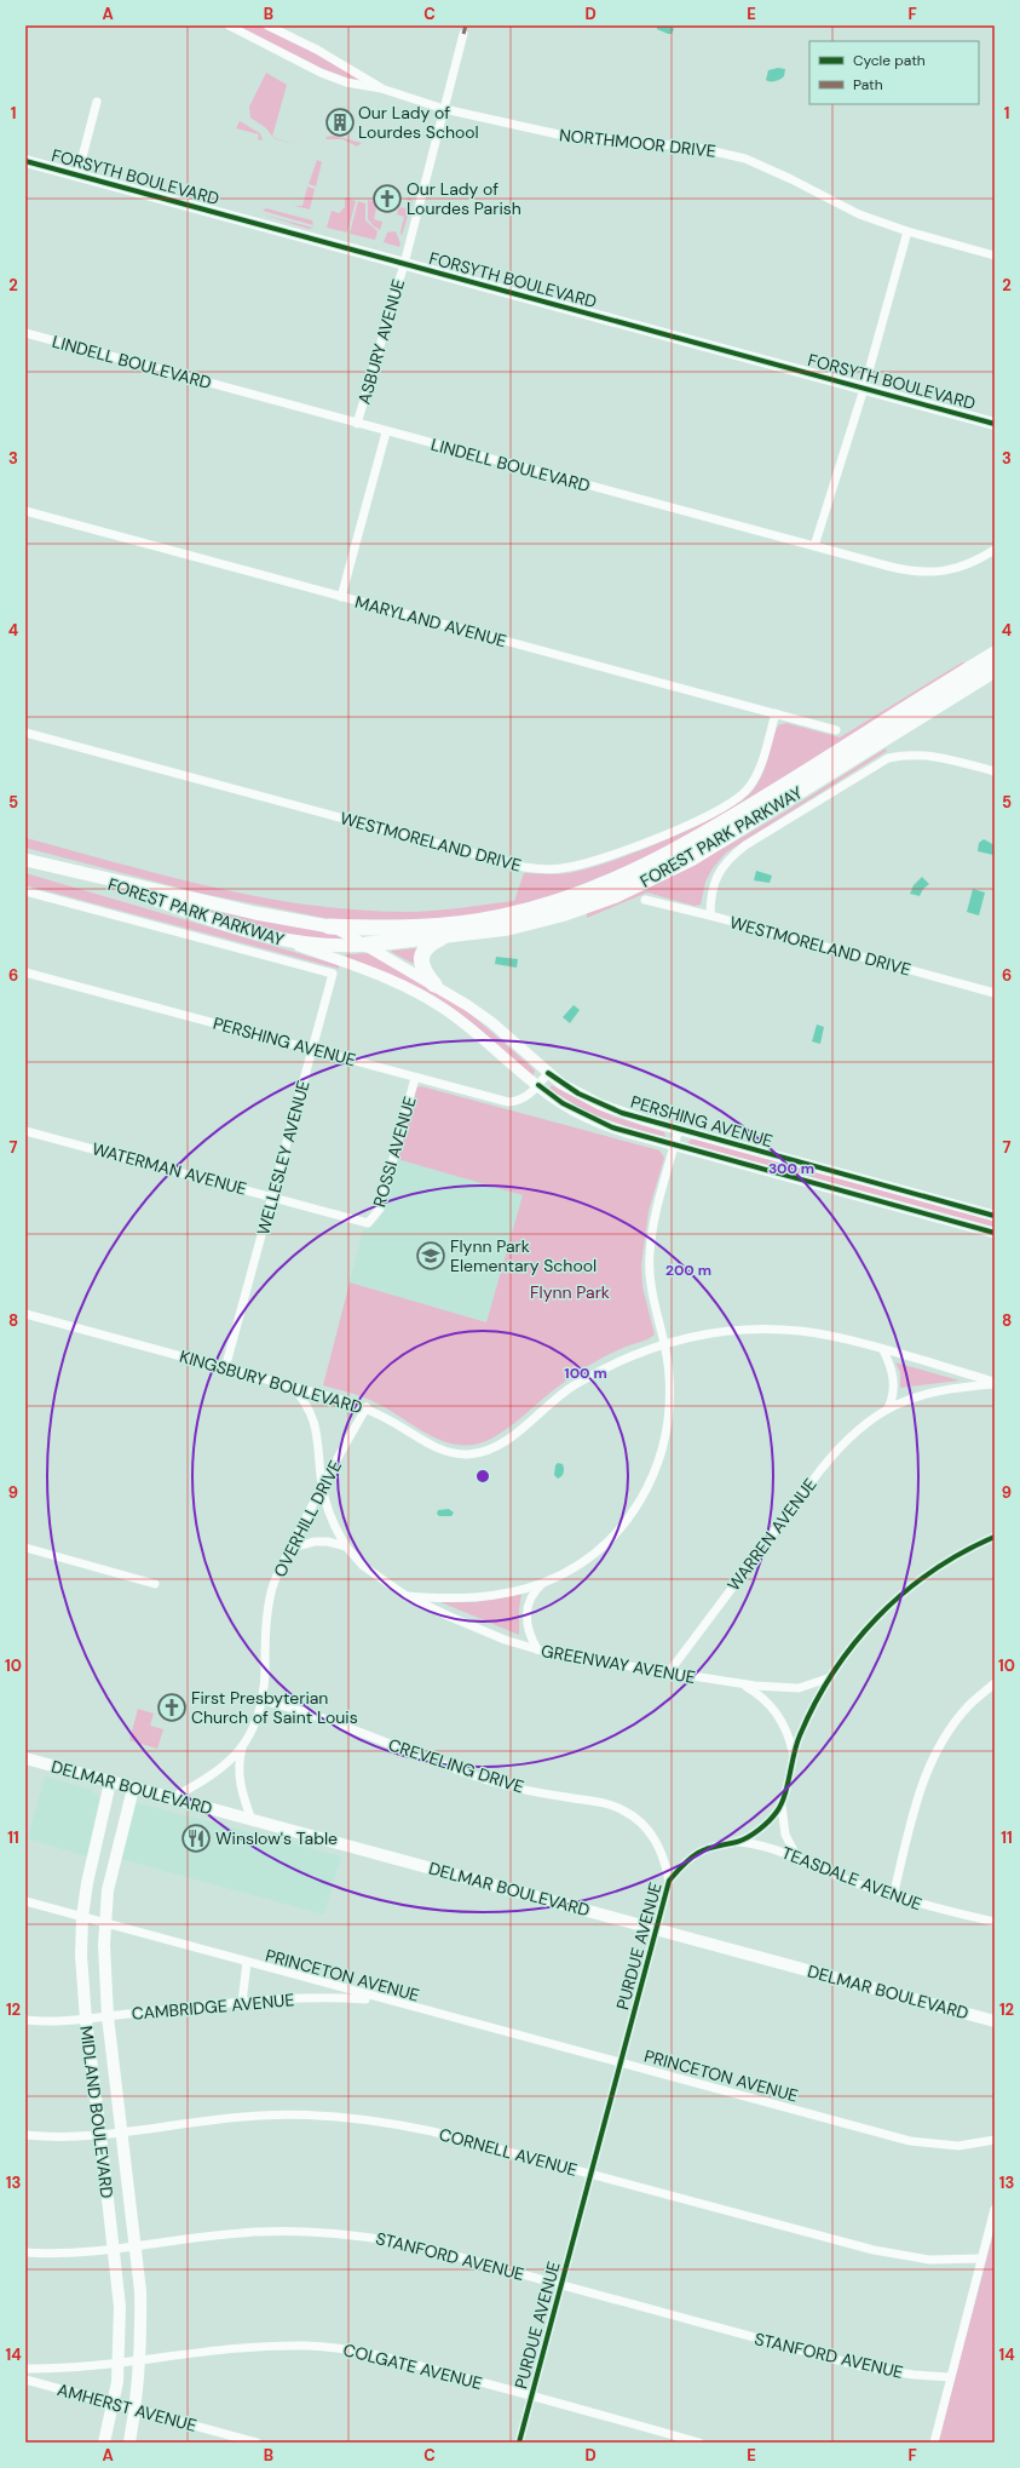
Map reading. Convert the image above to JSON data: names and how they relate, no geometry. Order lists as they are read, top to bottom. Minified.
{"streets":{"highway":["FOREST PARK PARKWAY"],"main road":["FORSYTH BOULEVARD","DELMAR BOULEVARD","MIDLAND BOULEVARD"],"street":["NORTHMOOR DRIVE","ASBURY AVENUE","LINDELL BOULEVARD","MARYLAND AVENUE","WESTMORELAND DRIVE","PERSHING AVENUE","ROSSI AVENUE","WELLESLEY AVENUE","WATERMAN AVENUE","KINGSBURY BOULEVARD","OVERHILL DRIVE","WARREN AVENUE","GREENWAY AVENUE","CREVELING DRIVE","TEASDALE AVENUE","PURDUE AVENUE","PRINCETON AVENUE","CAMBRIDGE AVENUE","CORNELL AVENUE","STANFORD AVENUE","COLGATE AVENUE","AMHERST AVENUE"]},"crossings":[["NORTHMOOR DRIVE","ASBURY AVENUE"],["FORSYTH BOULEVARD","ASBURY AVENUE"],["ASBURY AVENUE","LINDELL BOULEVARD"],["MARYLAND AVENUE","WESTMORELAND DRIVE"],["FOREST PARK PARKWAY","PERSHING AVENUE"],["PERSHING AVENUE","ROSSI AVENUE"],["PERSHING AVENUE","WELLESLEY AVENUE"],["ROSSI AVENUE","WATERMAN AVENUE"],["WELLESLEY AVENUE","WATERMAN AVENUE"],["WELLESLEY AVENUE","KINGSBURY BOULEVARD"],["KINGSBURY BOULEVARD","OVERHILL DRIVE"],["KINGSBURY BOULEVARD","WARREN AVENUE"],["KINGSBURY BOULEVARD","GREENWAY AVENUE"],["OVERHILL DRIVE","GREENWAY AVENUE"],["OVERHILL DRIVE","CREVELING DRIVE"],["OVERHILL DRIVE","DELMAR BOULEVARD"],["WARREN AVENUE","GREENWAY AVENUE"],["GREENWAY AVENUE","PURDUE AVENUE"],["CREVELING DRIVE","PURDUE AVENUE"],["DELMAR BOULEVARD","PURDUE AVENUE"],["DELMAR BOULEVARD","MIDLAND BOULEVARD"],["TEASDALE AVENUE","PURDUE AVENUE"],["PURDUE AVENUE","PRINCETON AVENUE"],["PURDUE AVENUE","CORNELL AVENUE"],["PURDUE AVENUE","STANFORD AVENUE"],["PURDUE AVENUE","COLGATE AVENUE"],["PRINCETON AVENUE","CAMBRIDGE AVENUE"],["PRINCETON AVENUE","MIDLAND BOULEVARD"],["CAMBRIDGE AVENUE","MIDLAND BOULEVARD"],["MIDLAND BOULEVARD","CORNELL AVENUE"],["MIDLAND BOULEVARD","STANFORD AVENUE"],["MIDLAND BOULEVARD","COLGATE AVENUE"],["MIDLAND BOULEVARD","AMHERST AVENUE"],["COLGATE AVENUE","AMHERST AVENUE"]],"parks":["Flynn Park"],"places":{"building":["Our Lady of Lourdes School"],"church":["Our Lady of Lourdes Parish","First Presbyterian Church of Saint Louis"],"school or university":["Flynn Park Elementary School"],"restaurant":["Winslow's Table"]},"legend":["Cycle path","Path"],"grid":{"columns":["A","B","C","D","E","F"],"rows":["1","2","3","4","5","6","7","8","9","10","11","12","13","14"]},"rings":["300 m","200 m","100 m"]}
